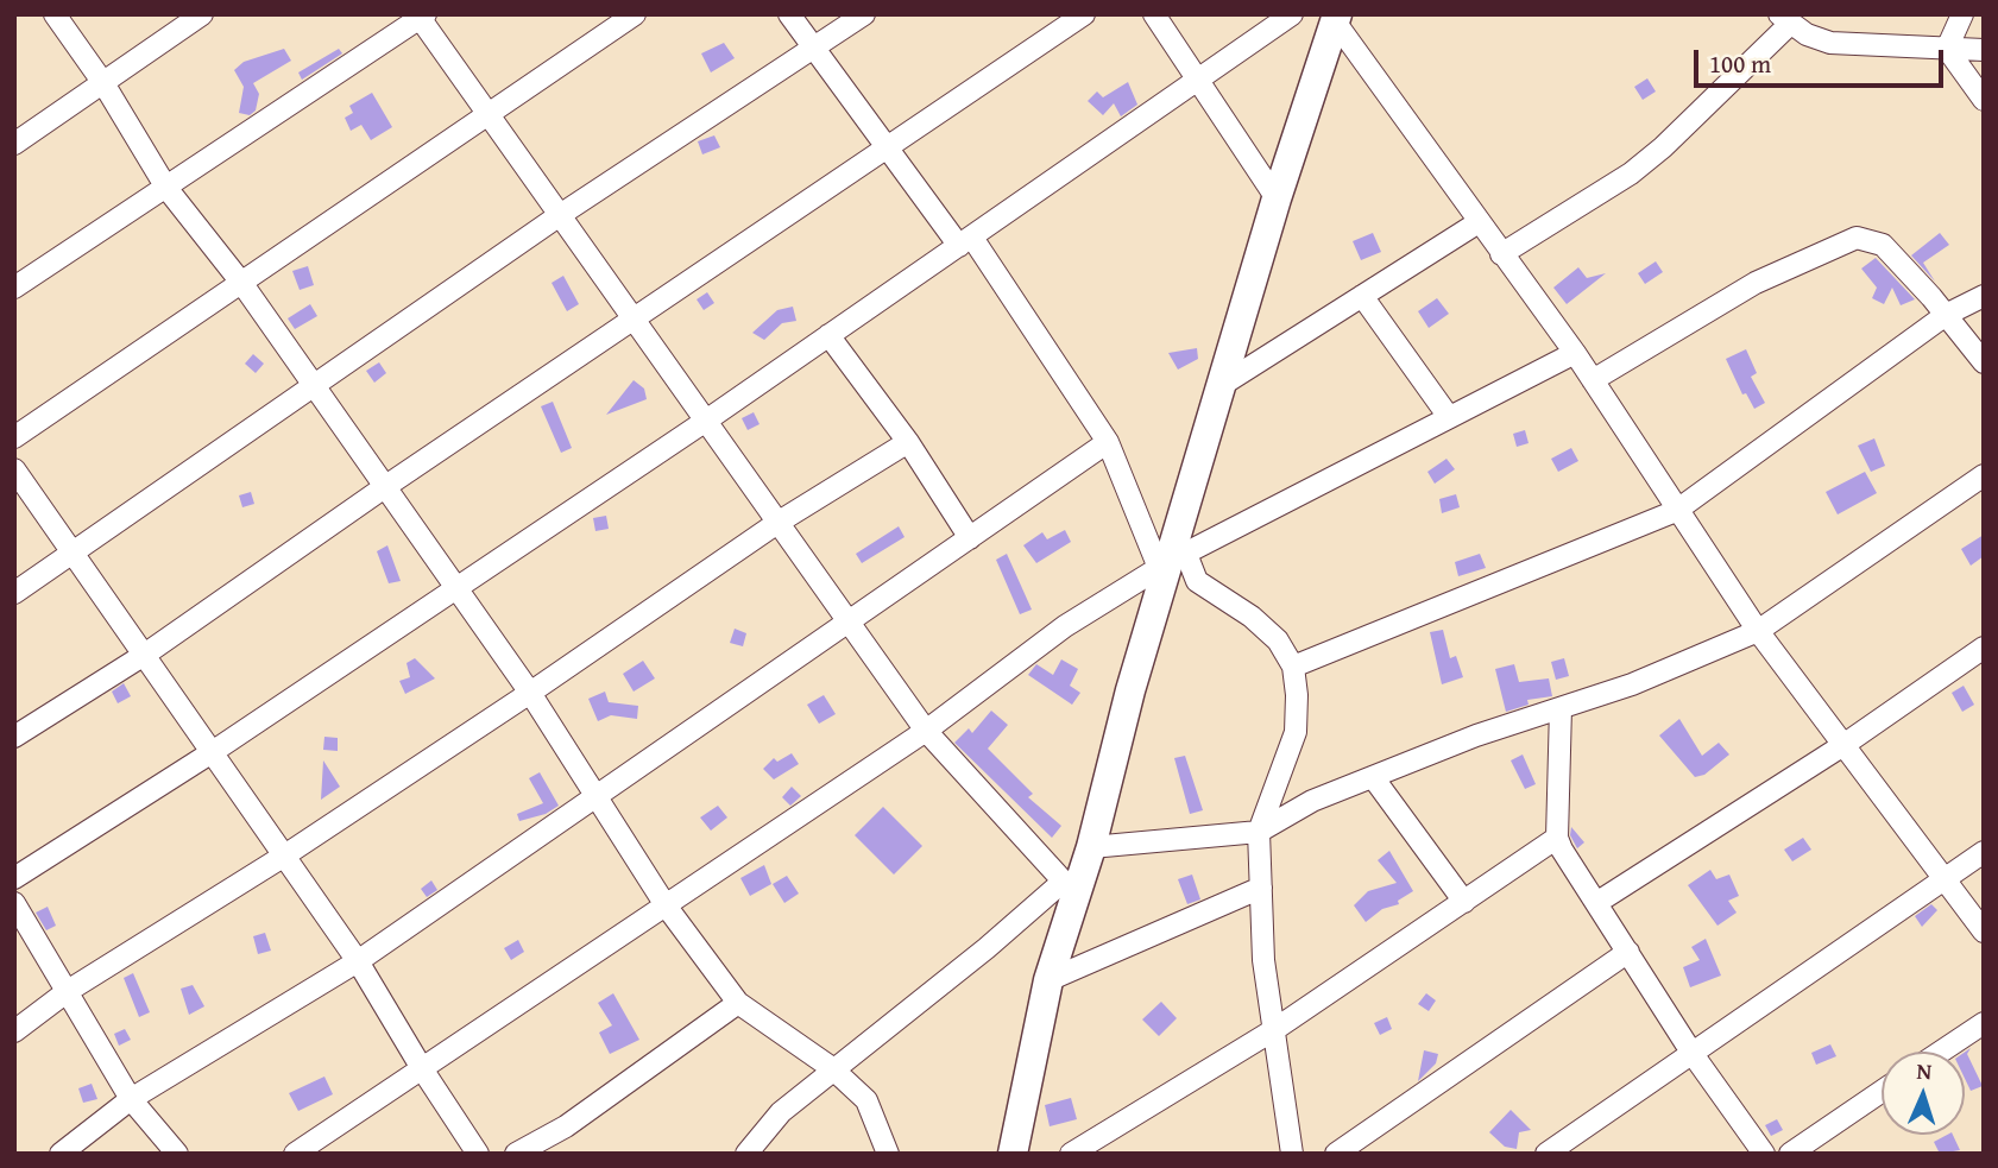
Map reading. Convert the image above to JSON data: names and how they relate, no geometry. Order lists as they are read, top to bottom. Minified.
{"scale_bar":"100 m","north":"top"}
